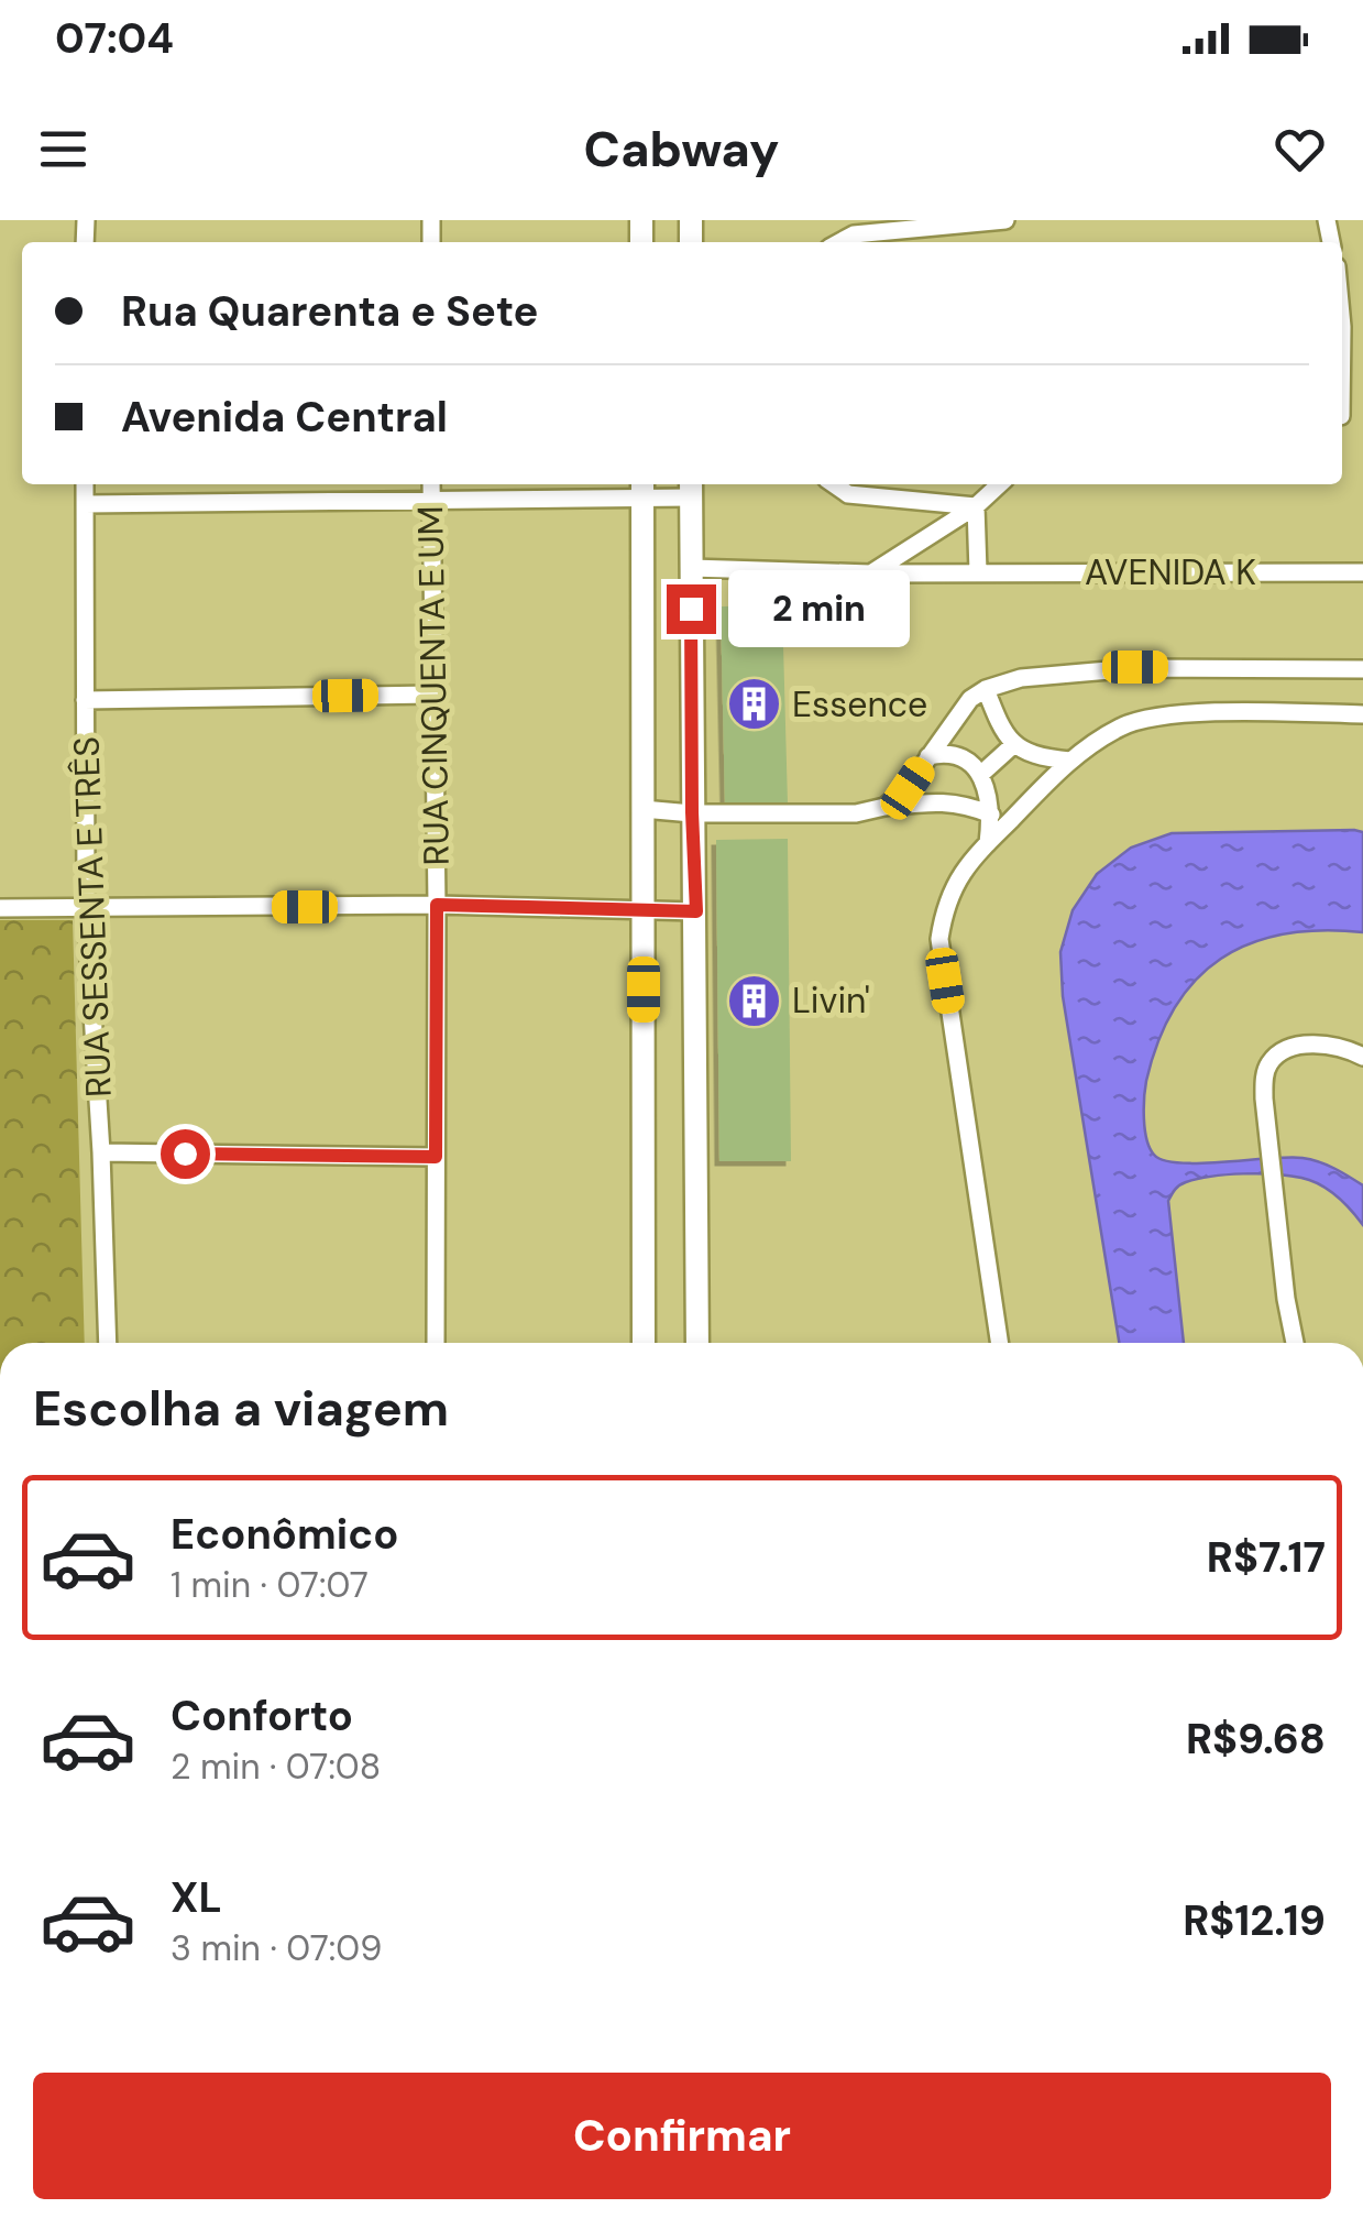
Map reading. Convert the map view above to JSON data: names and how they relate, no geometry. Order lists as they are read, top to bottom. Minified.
{"streets":{"street":["AVENIDA K","RUA CINQUENTA E UM","RUA SESSENTA E TRÊS"]},"places":{"building":["Essence","Livin'"]},"page":{"status":"07:04","header":"Cabway","banner":["Rua Quarenta e Sete","Avenida Central"],"bubble":"2 min","heading":"Escolha a viagem","list":[{"name":"Econômico","note":"1 min · 07:07","value":"R$7.17"},{"name":"Conforto","note":"2 min · 07:08","value":"R$9.68"},{"name":"XL","note":"3 min · 07:09","value":"R$12.19"}],"buttons":"Confirmar"}}
